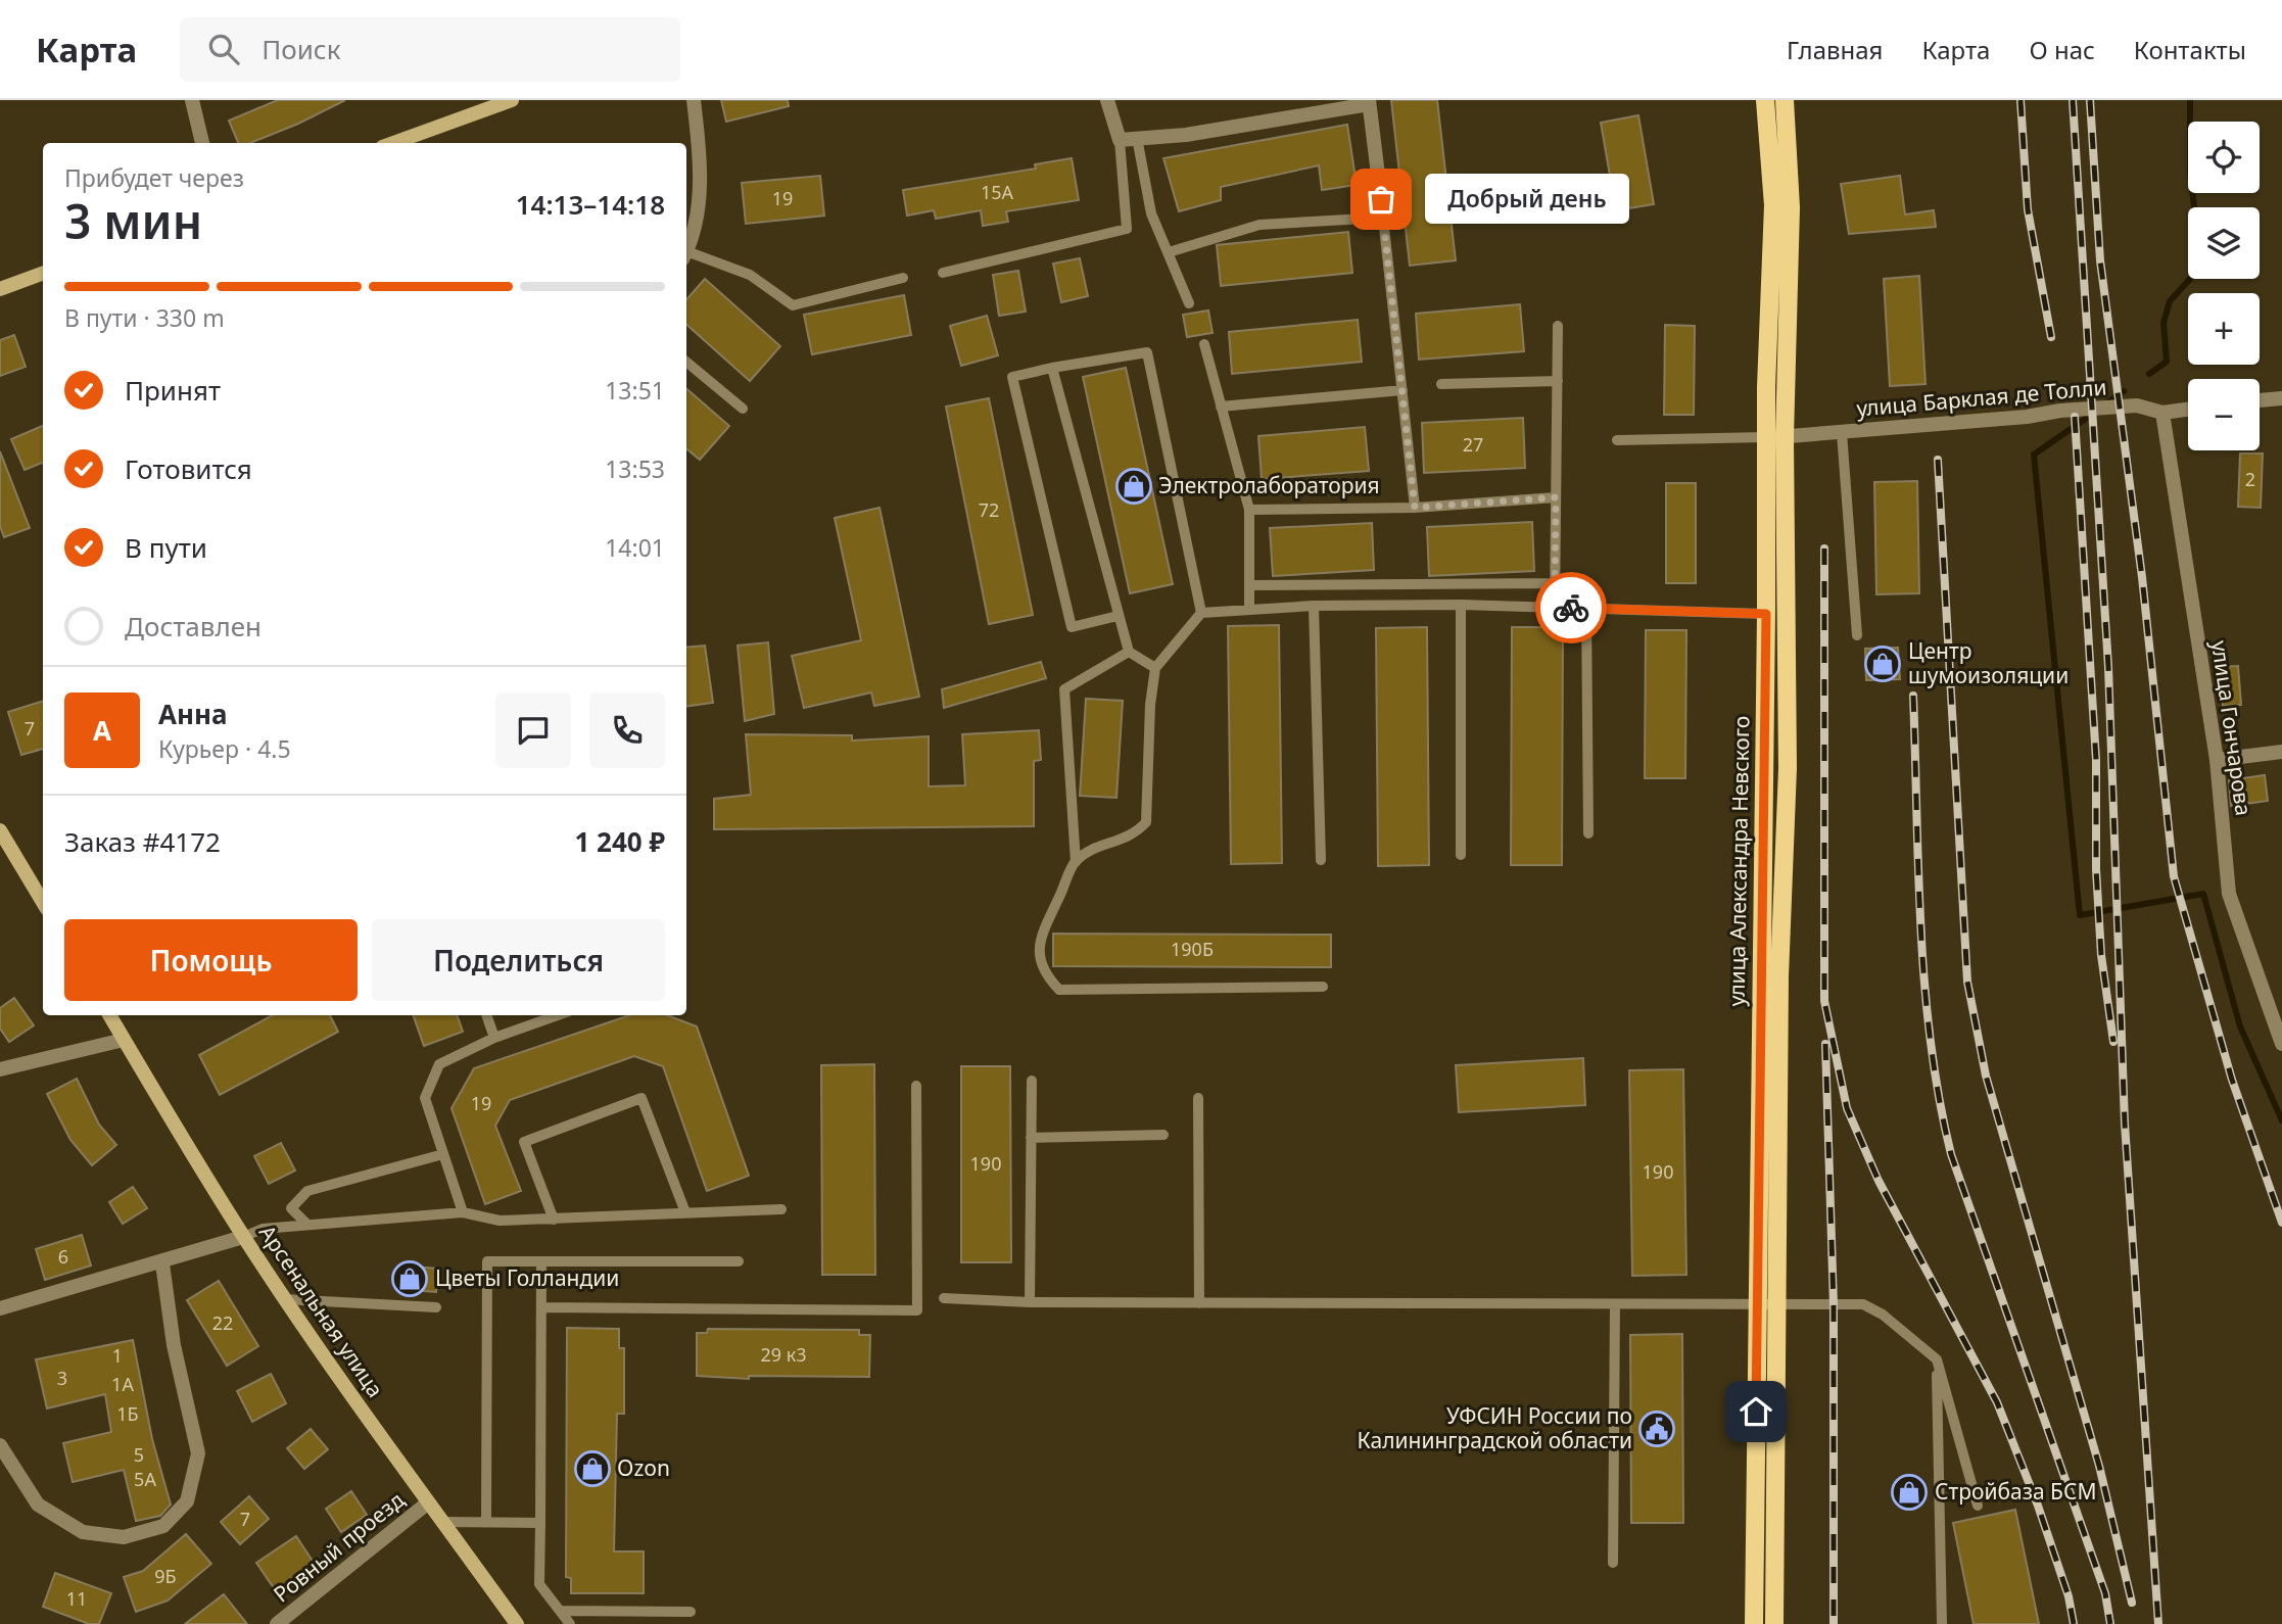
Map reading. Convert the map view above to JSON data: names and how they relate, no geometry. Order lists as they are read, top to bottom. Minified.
{"streets":{"main road":["улица Александра Невского"],"street":["улица Барклая де Толли","улица Гончарова","Арсенальная улица","Ровный проезд"]},"crossings":[["улица Барклая де Толли","улица Гончарова"],["улица Барклая де Толли","улица Александра Невского"],["Арсенальная улица","Ровный проезд"]],"places":{"other":["Добрый день"],"shop":["Электролаборатория","Центр шумоизоляции","Цветы Голландии","Ozon","Стройбаза БСМ"],"public building":["УФСИН России по Калининградской области"]},"house_numbers":["15А","19","27","2","72","7","190Б","19","190","190","6","22","29 к3","1","3","1А","1Б","5","5А","7","9Б","11"],"page":{"header":"Карта","search":"Поиск","nav":["Главная","Карта","О нас","Контакты"],"map_buttons":["+","−"],"heading":["3 мин","Прибудет через","14:13–14:18"],"panel":["Анна","Курьер · 4.5","Заказ #4172","1 240 ₽"],"bubble":"Добрый день","bar":"В пути · 330 m","list":[["Принят","13:51"],["Готовится","13:53"],["В пути","14:01"],"Доставлен"],"round":"А","buttons":["Помощь","Поделиться"]}}
